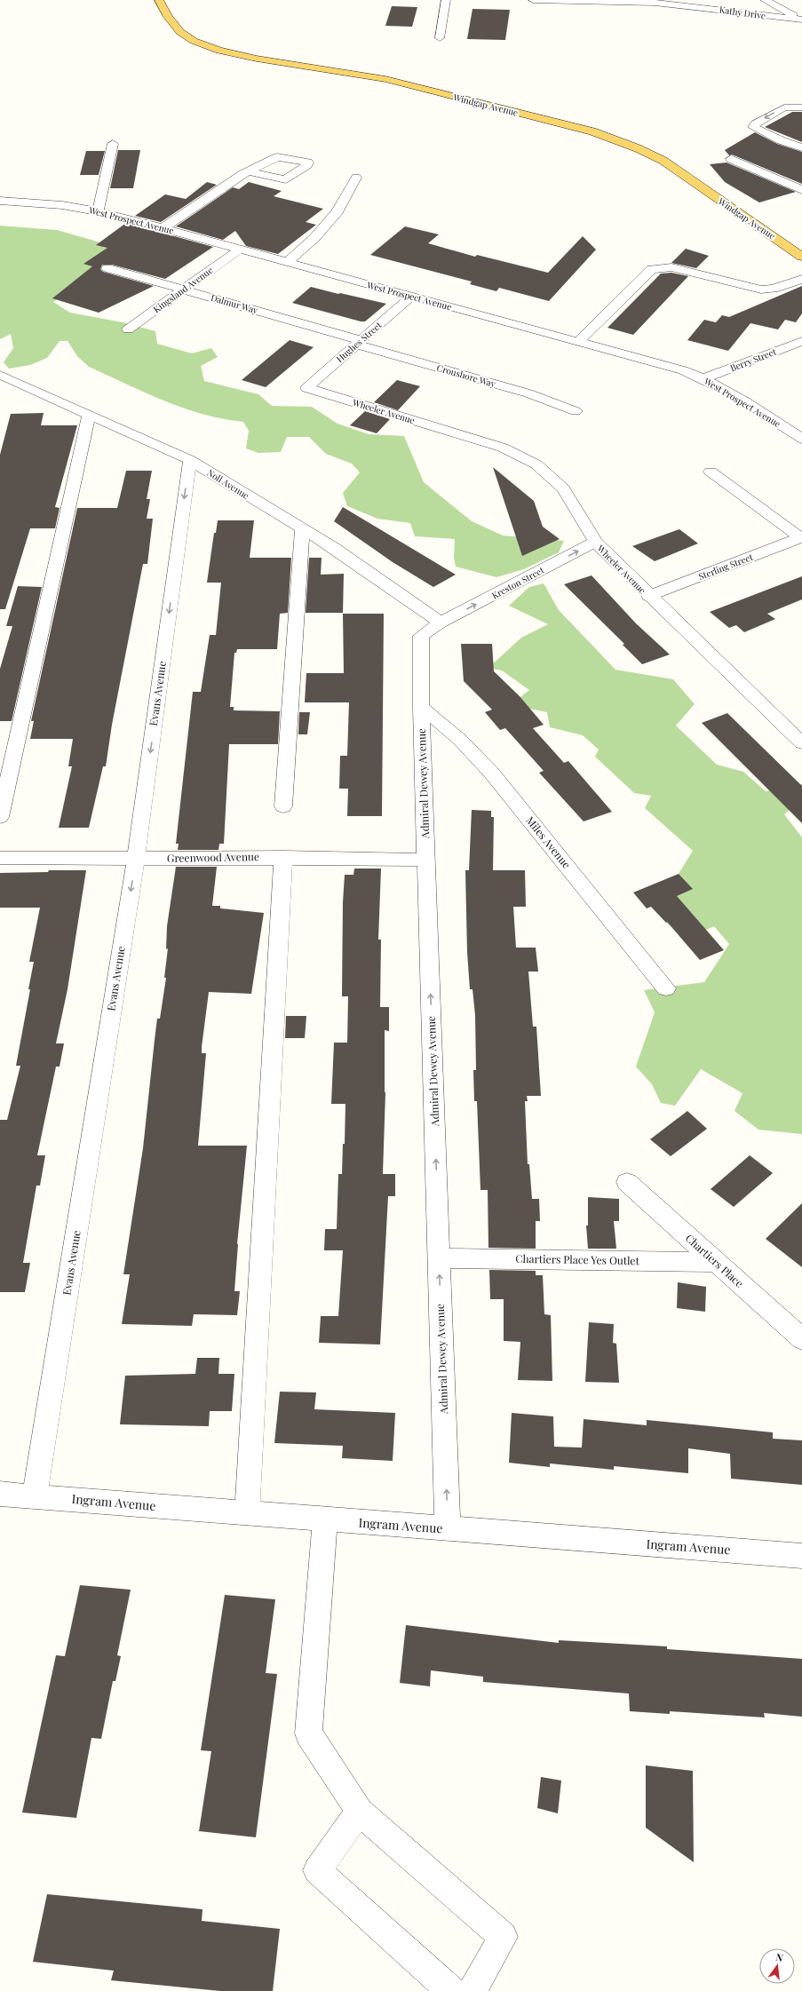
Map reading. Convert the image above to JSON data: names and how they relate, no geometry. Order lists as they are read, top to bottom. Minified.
{"streets":{"main road":["Windgap Avenue"],"street":["Kathy Drive","West Prospect Avenue","Kingsland Avenue","Dalmur Way","Hughes Street","Berry Street","Croushore Way","Wheeler Avenue","Noll Avenue","Sterling Street","Kreston Street","Evans Avenue","Admiral Dewey Avenue","Miles Avenue","Greenwood Avenue","Chartiers Place Yes Outlet","Chartiers Place","Ingram Avenue"]},"crossings":[["West Prospect Avenue","Kingsland Avenue"],["West Prospect Avenue","Hughes Street"],["West Prospect Avenue","Berry Street"],["Kingsland Avenue","Dalmur Way"],["Dalmur Way","Hughes Street"],["Dalmur Way","Croushore Way"],["Hughes Street","Croushore Way"],["Hughes Street","Wheeler Avenue"],["Wheeler Avenue","Sterling Street"],["Wheeler Avenue","Kreston Street"],["Noll Avenue","Kreston Street"],["Noll Avenue","Evans Avenue"],["Noll Avenue","Admiral Dewey Avenue"],["Kreston Street","Admiral Dewey Avenue"],["Evans Avenue","Greenwood Avenue"],["Evans Avenue","Ingram Avenue"],["Admiral Dewey Avenue","Miles Avenue"],["Admiral Dewey Avenue","Greenwood Avenue"],["Admiral Dewey Avenue","Chartiers Place Yes Outlet"],["Admiral Dewey Avenue","Ingram Avenue"],["Chartiers Place Yes Outlet","Chartiers Place"]],"one_way":["Kreston Street"],"north":"top"}
